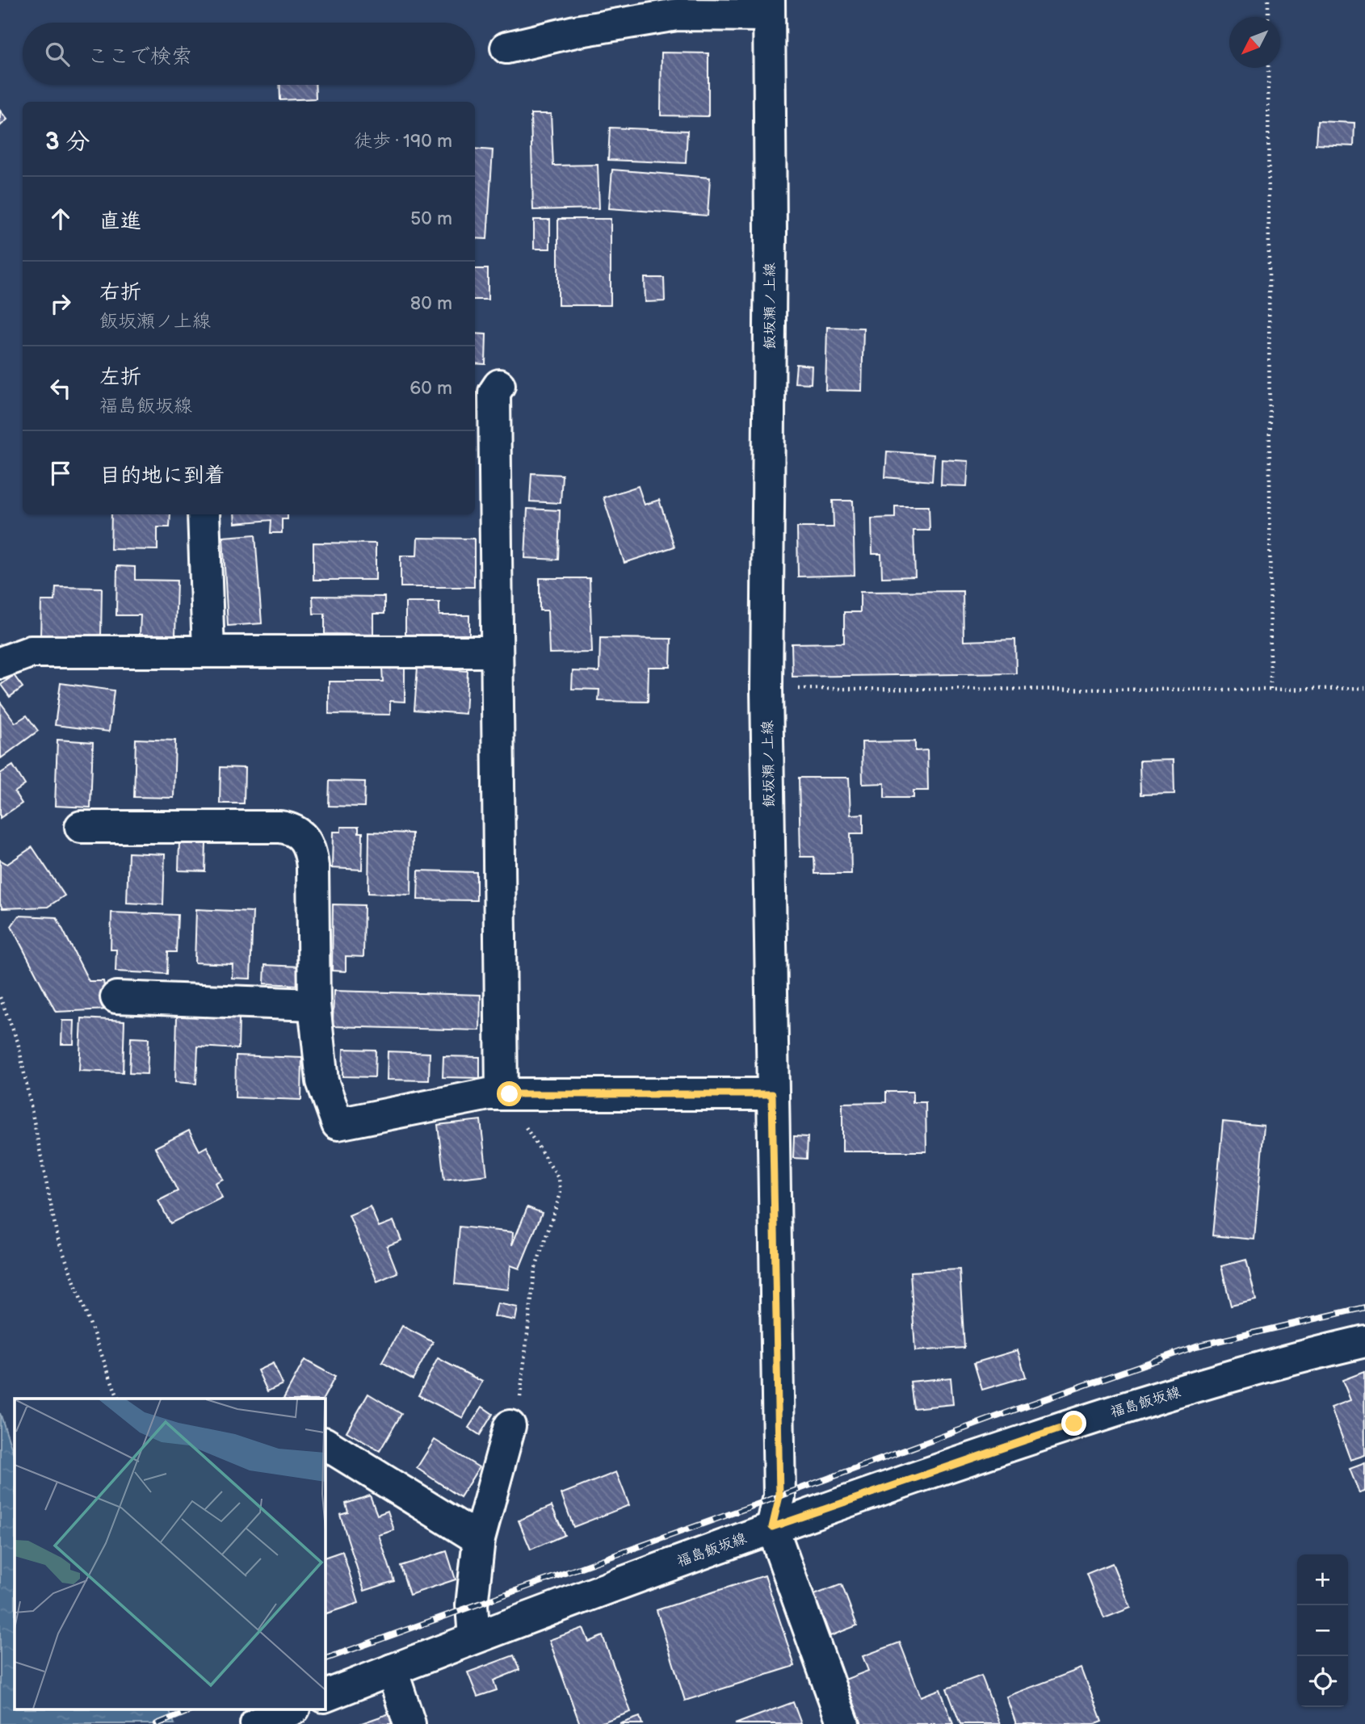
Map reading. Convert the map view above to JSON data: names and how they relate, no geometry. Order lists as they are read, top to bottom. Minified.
{"streets":{"street":["飯坂瀬ノ上線","福島飯坂線"]},"crossings":[["飯坂瀬ノ上線","福島飯坂線"]],"north":"bottom left","page":{"search":"ここで検索","heading":["3 分","徒歩 · 190 m"],"list":[["直進","50 m"],["右折","飯坂瀬ノ上線","80 m"],["左折","福島飯坂線","60 m"],"目的地に到着"],"map_buttons":["+","−"]}}
